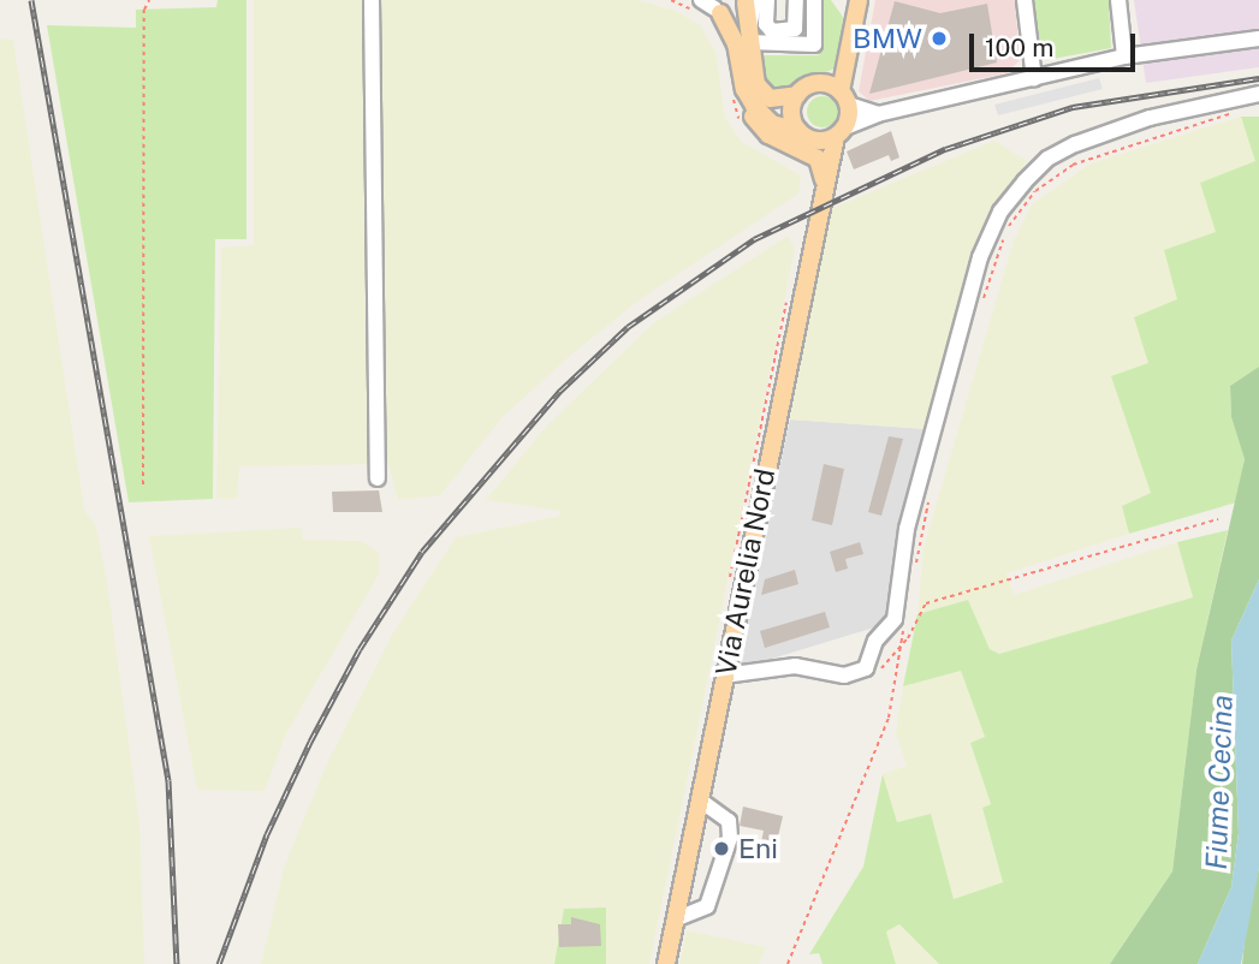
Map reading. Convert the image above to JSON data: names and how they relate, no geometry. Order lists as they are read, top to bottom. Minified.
{"streets":{"main road":["Via Aurelia Nord"]},"water":["Fiume Cecina"],"places":["BMW","Eni"],"scale_bar":"100 m"}
